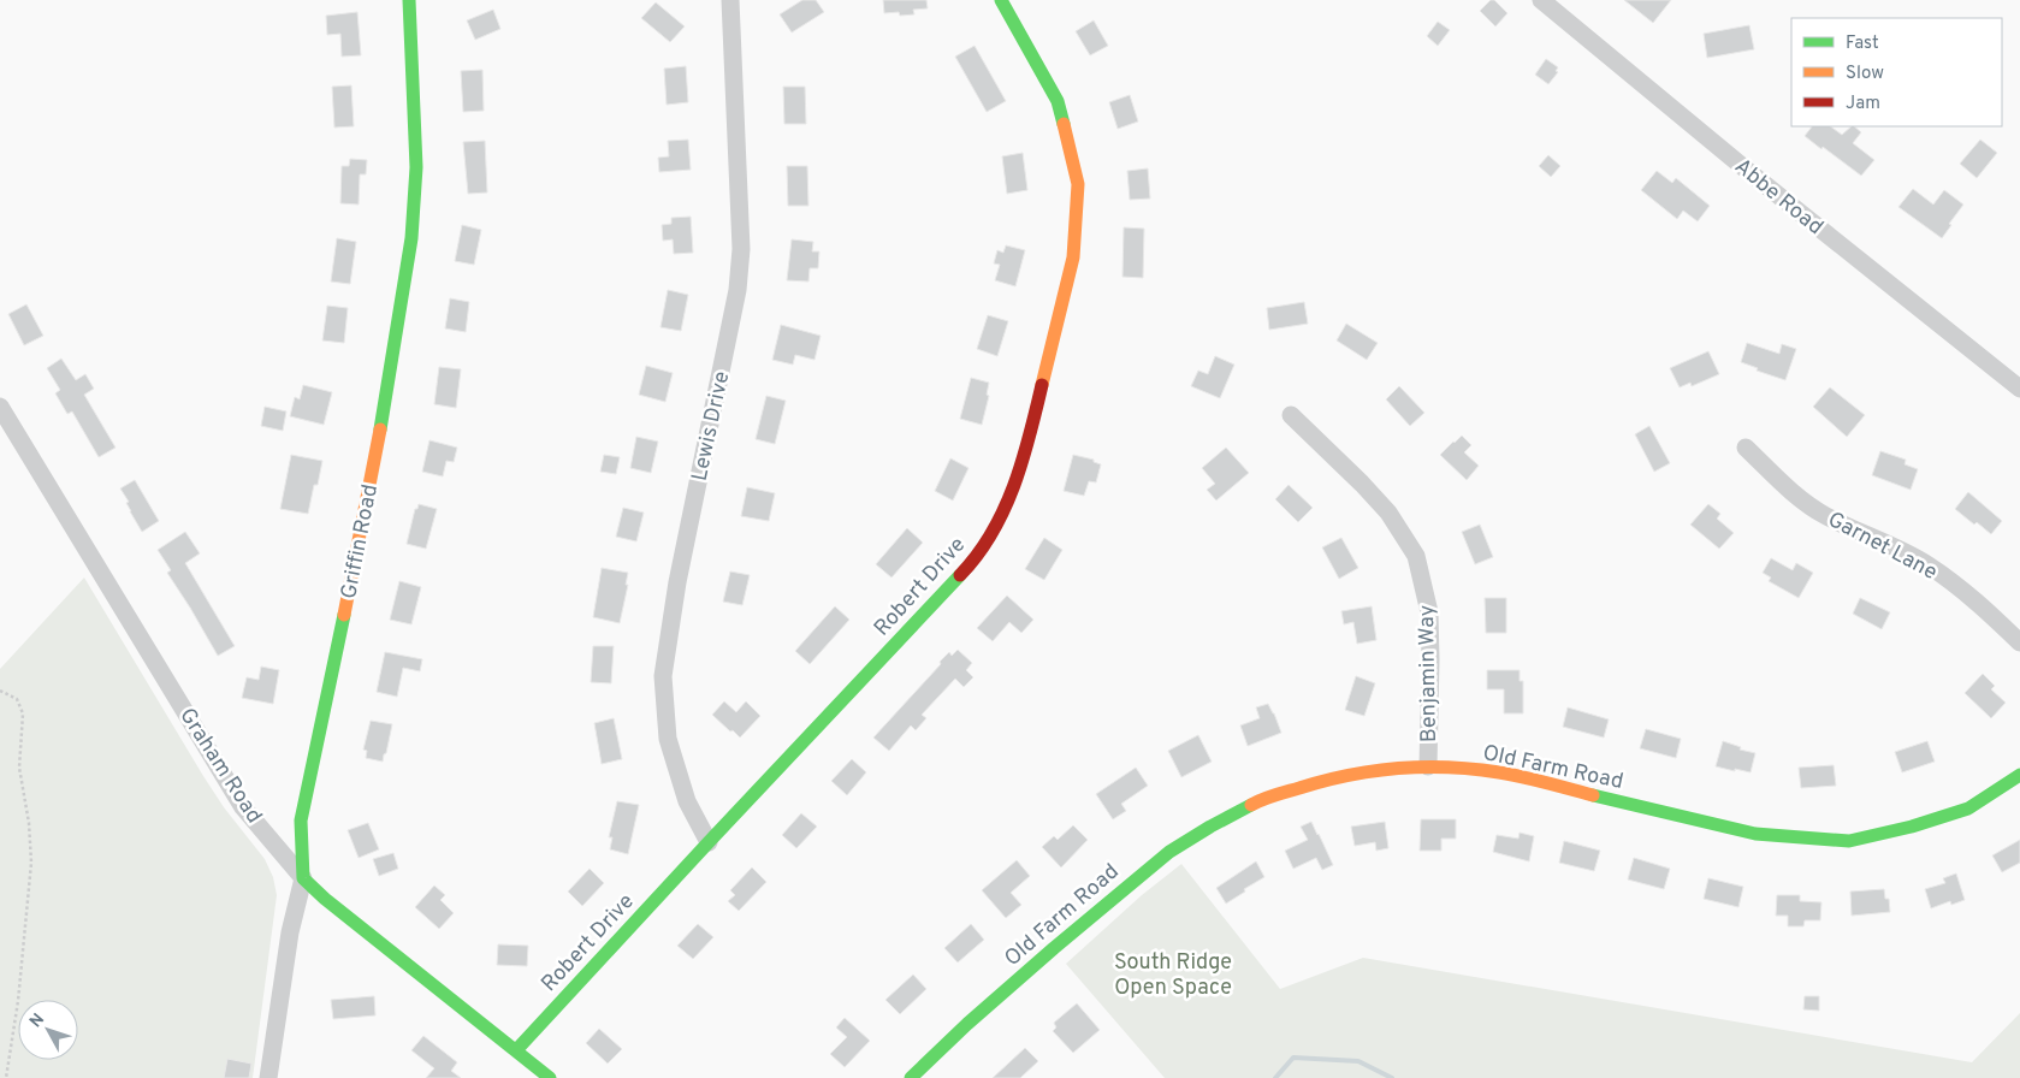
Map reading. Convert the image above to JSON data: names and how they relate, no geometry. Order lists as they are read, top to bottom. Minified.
{"streets":{"street":["Abbe Road","Lewis Drive","Griffin Road","Garnet Lane","Robert Drive","Benjamin Way","Graham Road","Old Farm Road"]},"crossings":[["Lewis Drive","Robert Drive"],["Griffin Road","Graham Road"],["Robert Drive","Graham Road"],["Benjamin Way","Old Farm Road"]],"parks":["South Ridge Open Space"],"legend":["Fast","Slow","Jam"],"north":"top left"}
